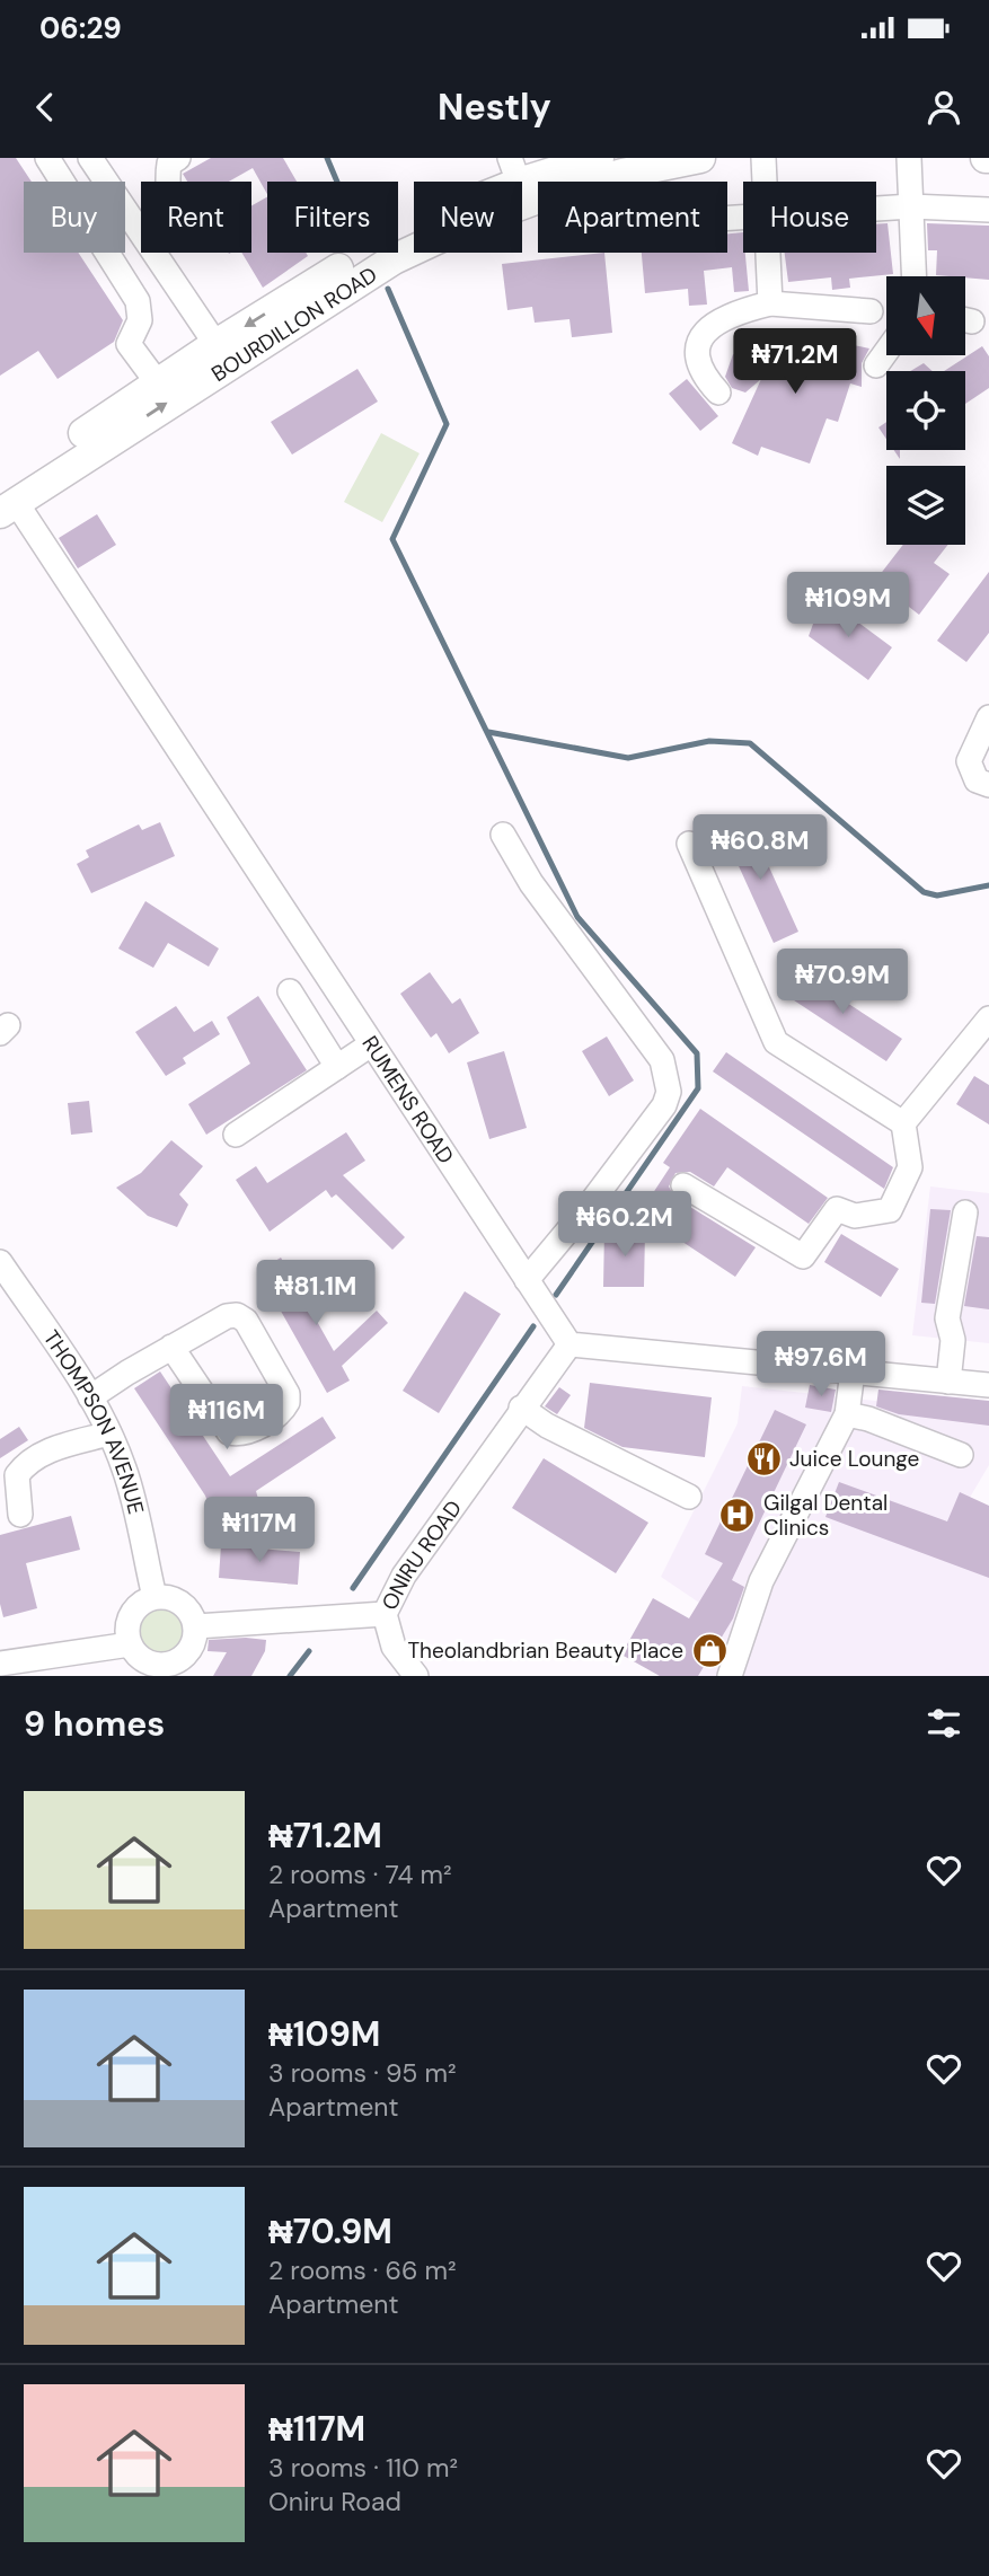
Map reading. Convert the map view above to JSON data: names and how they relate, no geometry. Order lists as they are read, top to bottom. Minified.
{"streets":{"main road":["BOURDILLON ROAD"],"street":["RUMENS ROAD","THOMPSON AVENUE","ONIRU ROAD"]},"crossings":[["BOURDILLON ROAD","RUMENS ROAD"],["RUMENS ROAD","ONIRU ROAD"],["THOMPSON AVENUE","ONIRU ROAD"]],"places":{"restaurant":["Juice Lounge"],"hospital":["Gilgal Dental Clinics"],"shop":["Theolandbrian Beauty Place"]},"north":"bottom","page":{"status":"06:29","header":"Nestly","chip":["Buy","Rent","Filters","New","Apartment","House"],"price":["₦71.2M","₦109M","₦60.8M","₦70.9M","₦60.2M","₦81.1M","₦97.6M","₦116M","₦117M"],"heading":"9 homes","list":[{"name":"₦71.2M","note":"2 rooms · 74 m² · Apartment"},{"name":"₦109M","note":"3 rooms · 95 m² · Apartment"},{"name":"₦70.9M","note":"2 rooms · 66 m² · Apartment"},{"name":"₦117M","note":"3 rooms · 110 m² · Oniru Road"}]}}
